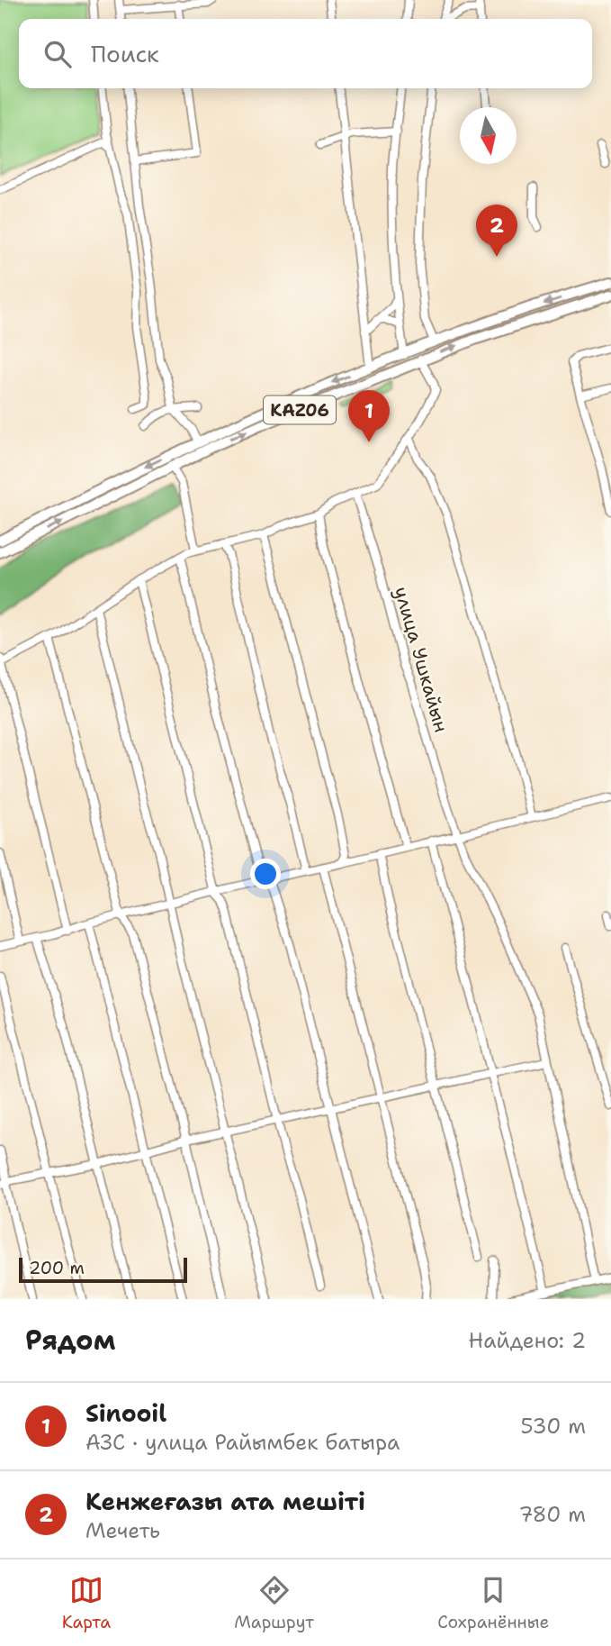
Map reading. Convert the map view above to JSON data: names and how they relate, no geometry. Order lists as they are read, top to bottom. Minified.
{"streets":{"highway":["KАZ06"],"street":["улица Ушкайын"]},"scale_bar":"200 m","north":"bottom","page":{"search":"Поиск","pins":["2","1"],"scale":"200 m","heading":["Рядом","Найдено: 2"],"list":[{"mark":"1","name":"Sinooil","note":"АЗС · улица Райымбек батыра","value":"530 m"},{"mark":"2","name":"Кенжеғазы ата мешіті","note":"Мечеть","value":"780 m"}],"nav":["Карта","Маршрут","Сохранённые"]}}
